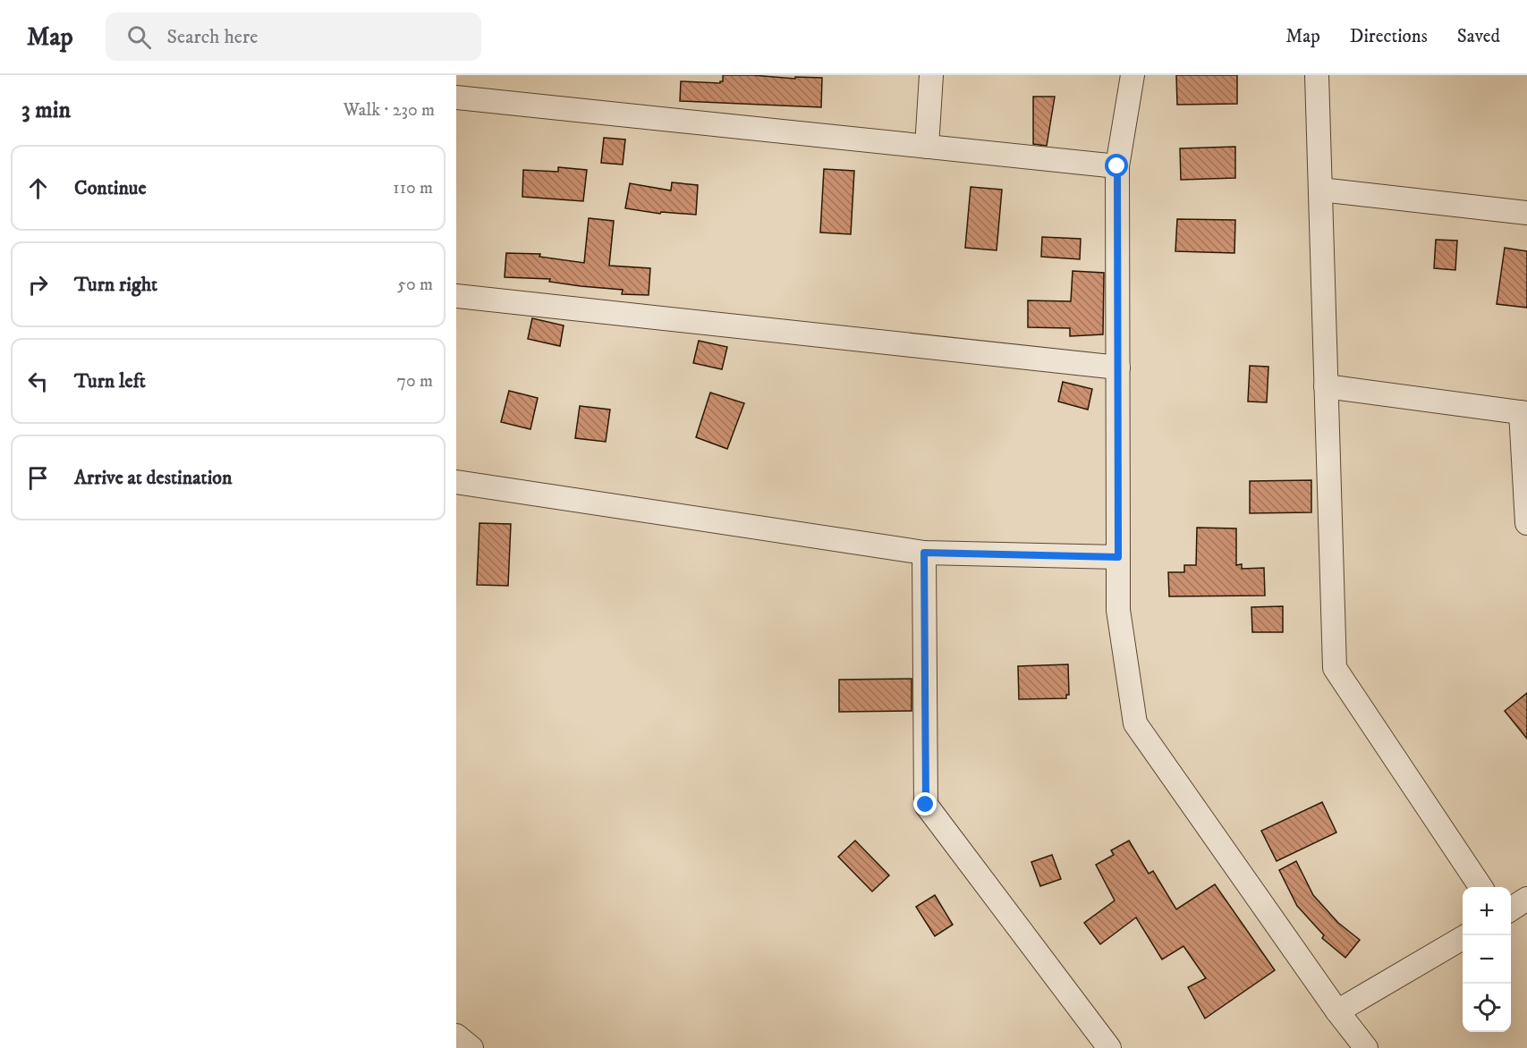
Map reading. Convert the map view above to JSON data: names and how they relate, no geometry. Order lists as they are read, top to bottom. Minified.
{"page":{"header":"Map","search":"Search here","nav":["Map","Directions","Saved"],"heading":["3 min","Walk · 230 m"],"list":[["Continue","110 m"],["Turn right","50 m"],["Turn left","70 m"],"Arrive at destination"],"map_buttons":["+","−"]}}
